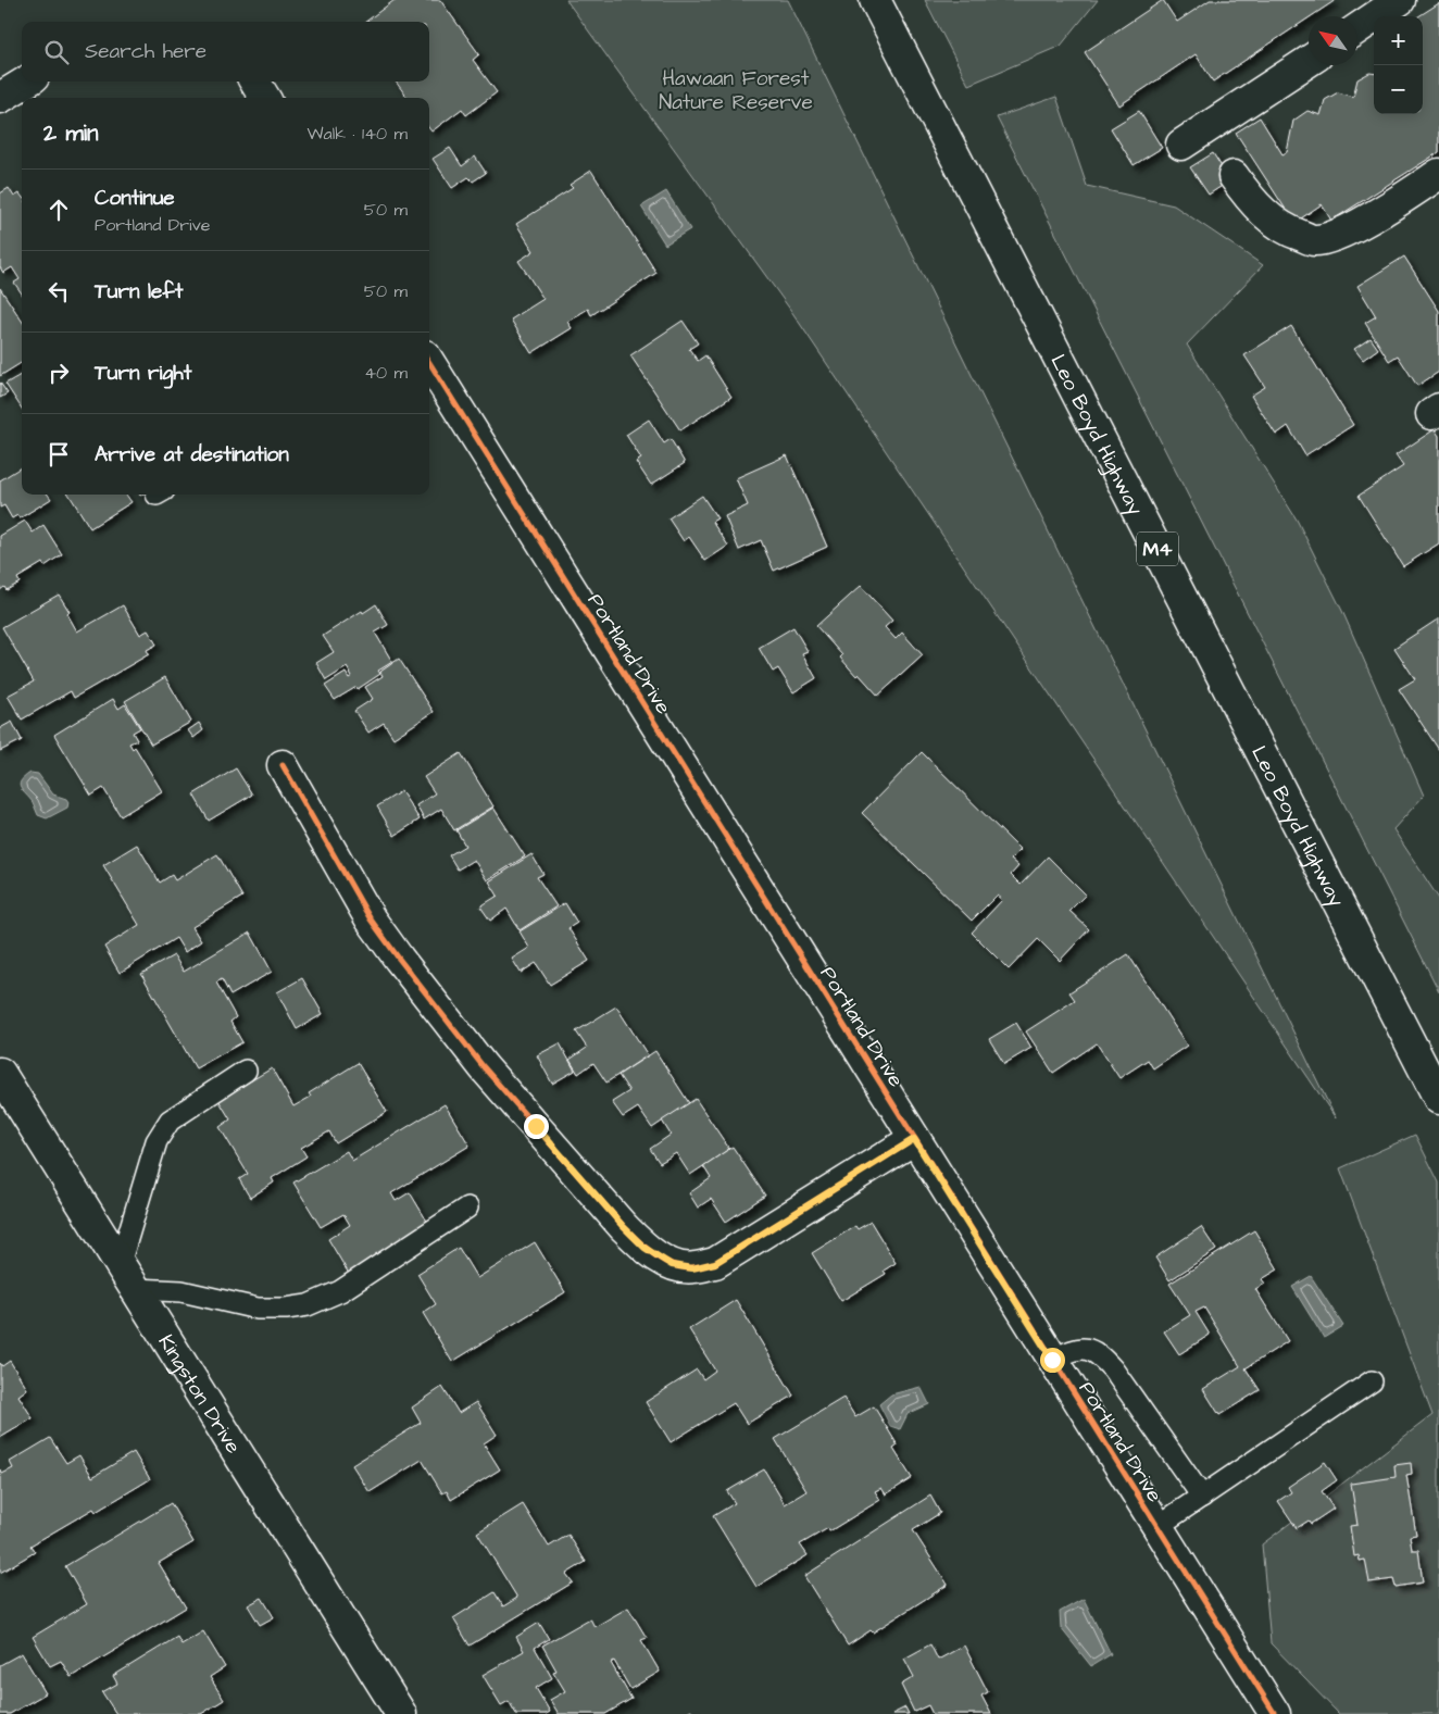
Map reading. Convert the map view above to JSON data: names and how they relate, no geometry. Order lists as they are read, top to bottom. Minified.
{"streets":{"street":["Leo Boyd Highway","M4","Portland Drive","Kingston Drive"]},"parks":["Hawaan Forest Nature Reserve"],"north":"top left","page":{"map_buttons":["+","−"],"search":"Search here","heading":["2 min","Walk · 140 m"],"list":[["Continue","Portland Drive","50 m"],["Turn left","50 m"],["Turn right","40 m"],"Arrive at destination"]}}
